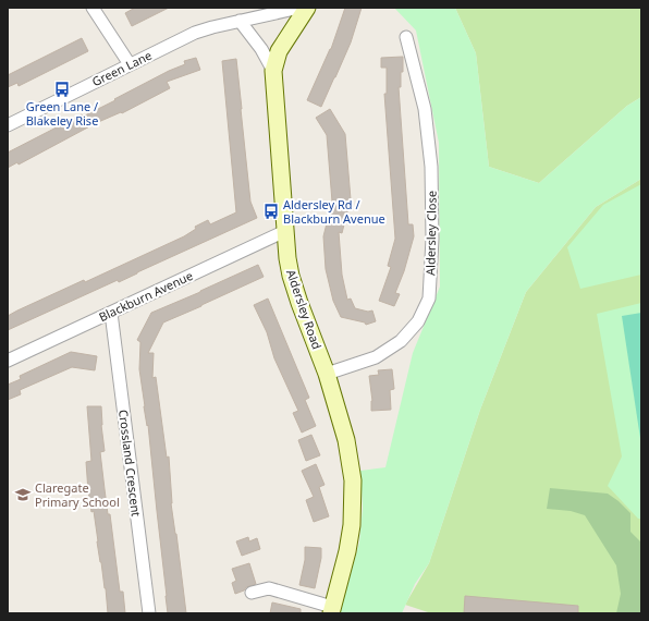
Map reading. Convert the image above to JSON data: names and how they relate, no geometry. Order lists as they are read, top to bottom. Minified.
{"streets":{"street":["Green Lane","Aldersley Close","Blackburn Avenue","Aldersley Road","Crossland Crescent"]},"crossings":[["Aldersley Close","Aldersley Road"],["Blackburn Avenue","Aldersley Road"],["Blackburn Avenue","Crossland Crescent"]],"places":{"bus stop":["Green Lane / Blakeley Rise","Aldersley Rd / Blackburn Avenue"],"school or university":["Claregate Primary School"]}}
